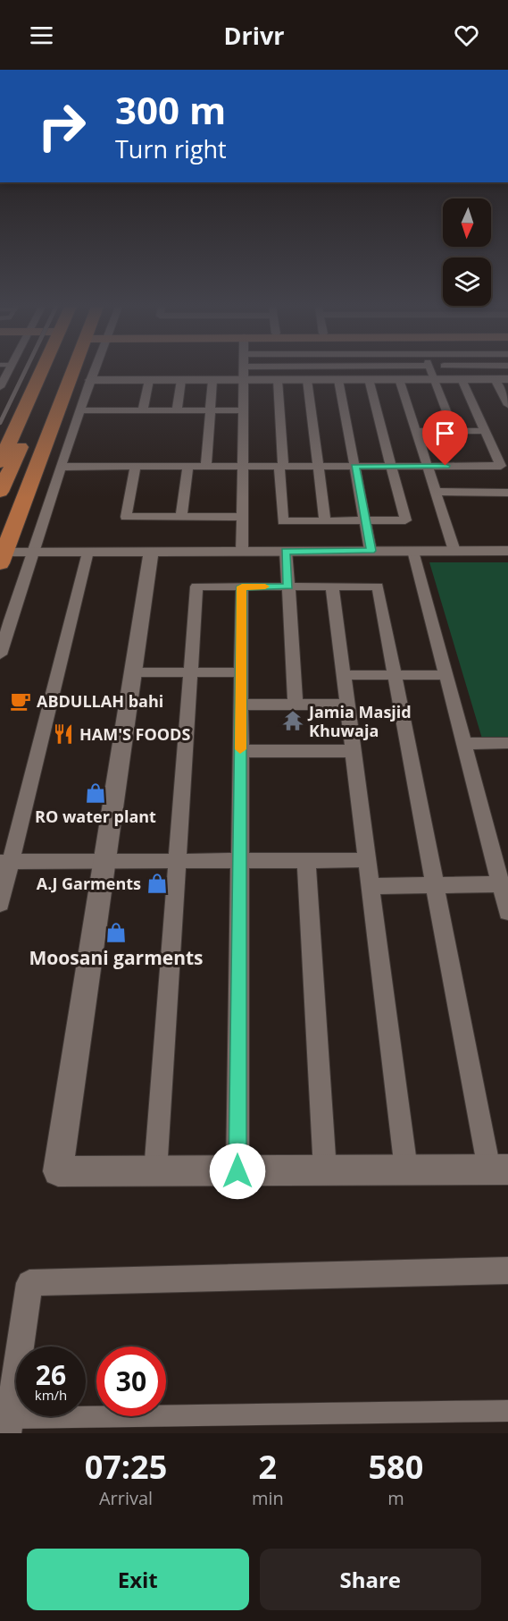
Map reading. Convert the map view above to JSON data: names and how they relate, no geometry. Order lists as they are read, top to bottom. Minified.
{"places":{"cafe":["ABDULLAH bahi"],"temple":["Jamia Masjid Khuwaja"],"restaurant":["HAM'S FOODS"],"shop":["RO water plant","A.J Garments","Moosani garments"]},"north":"bottom","page":{"header":"Drivr","turn":["300 m","Turn right"],"speed":"26 km/h","limit":"30","eta":["07:25","Arrival","2","min","580","m"],"buttons":["Exit","Share"]}}
